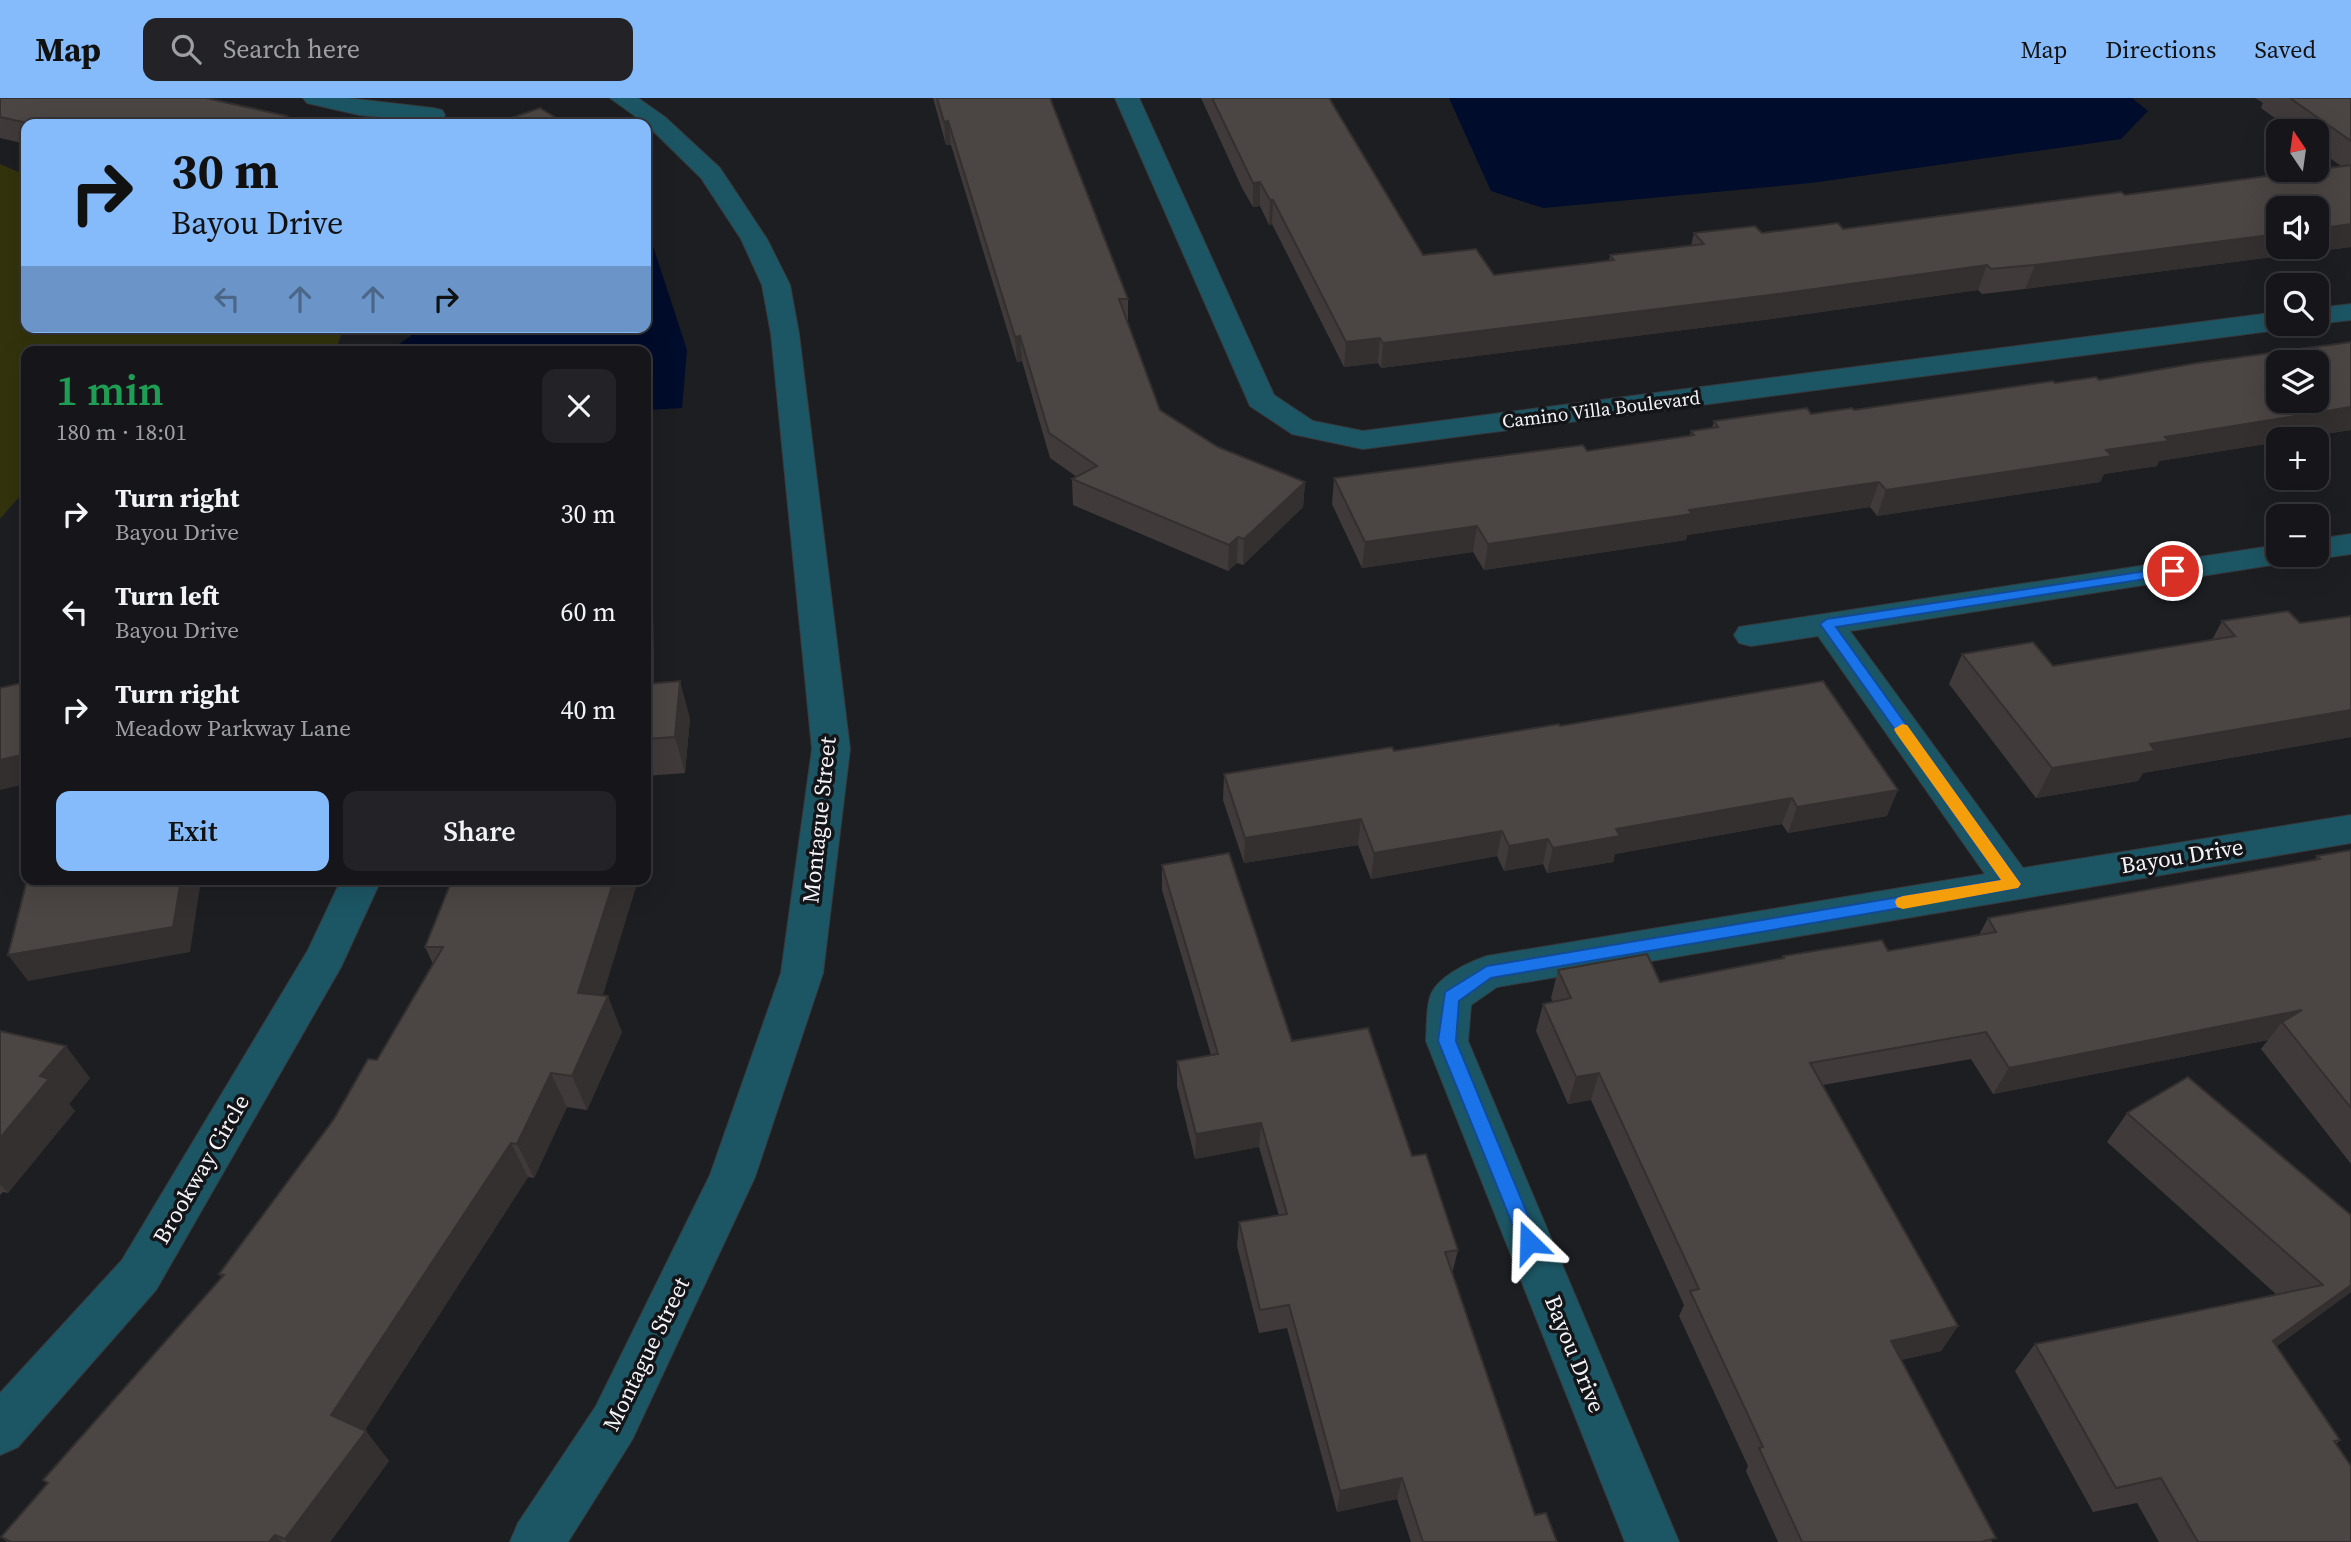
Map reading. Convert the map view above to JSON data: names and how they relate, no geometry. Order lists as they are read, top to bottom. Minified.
{"streets":{"street":["Camino Villa Boulevard","Montague Street","Bayou Drive","Brookway Circle"]},"north":"top","page":{"header":"Map","search":"Search here","nav":["Map","Directions","Saved"],"map_buttons":["+","−"],"turn":["30 m","Bayou Drive"],"heading":["1 min","180 m · 18:01"],"list":[{"name":"Turn right","note":"Bayou Drive","value":"30 m"},{"name":"Turn left","note":"Bayou Drive","value":"60 m"},{"name":"Turn right","note":"Meadow Parkway Lane","value":"40 m"}],"buttons":["Exit","Share"]}}
